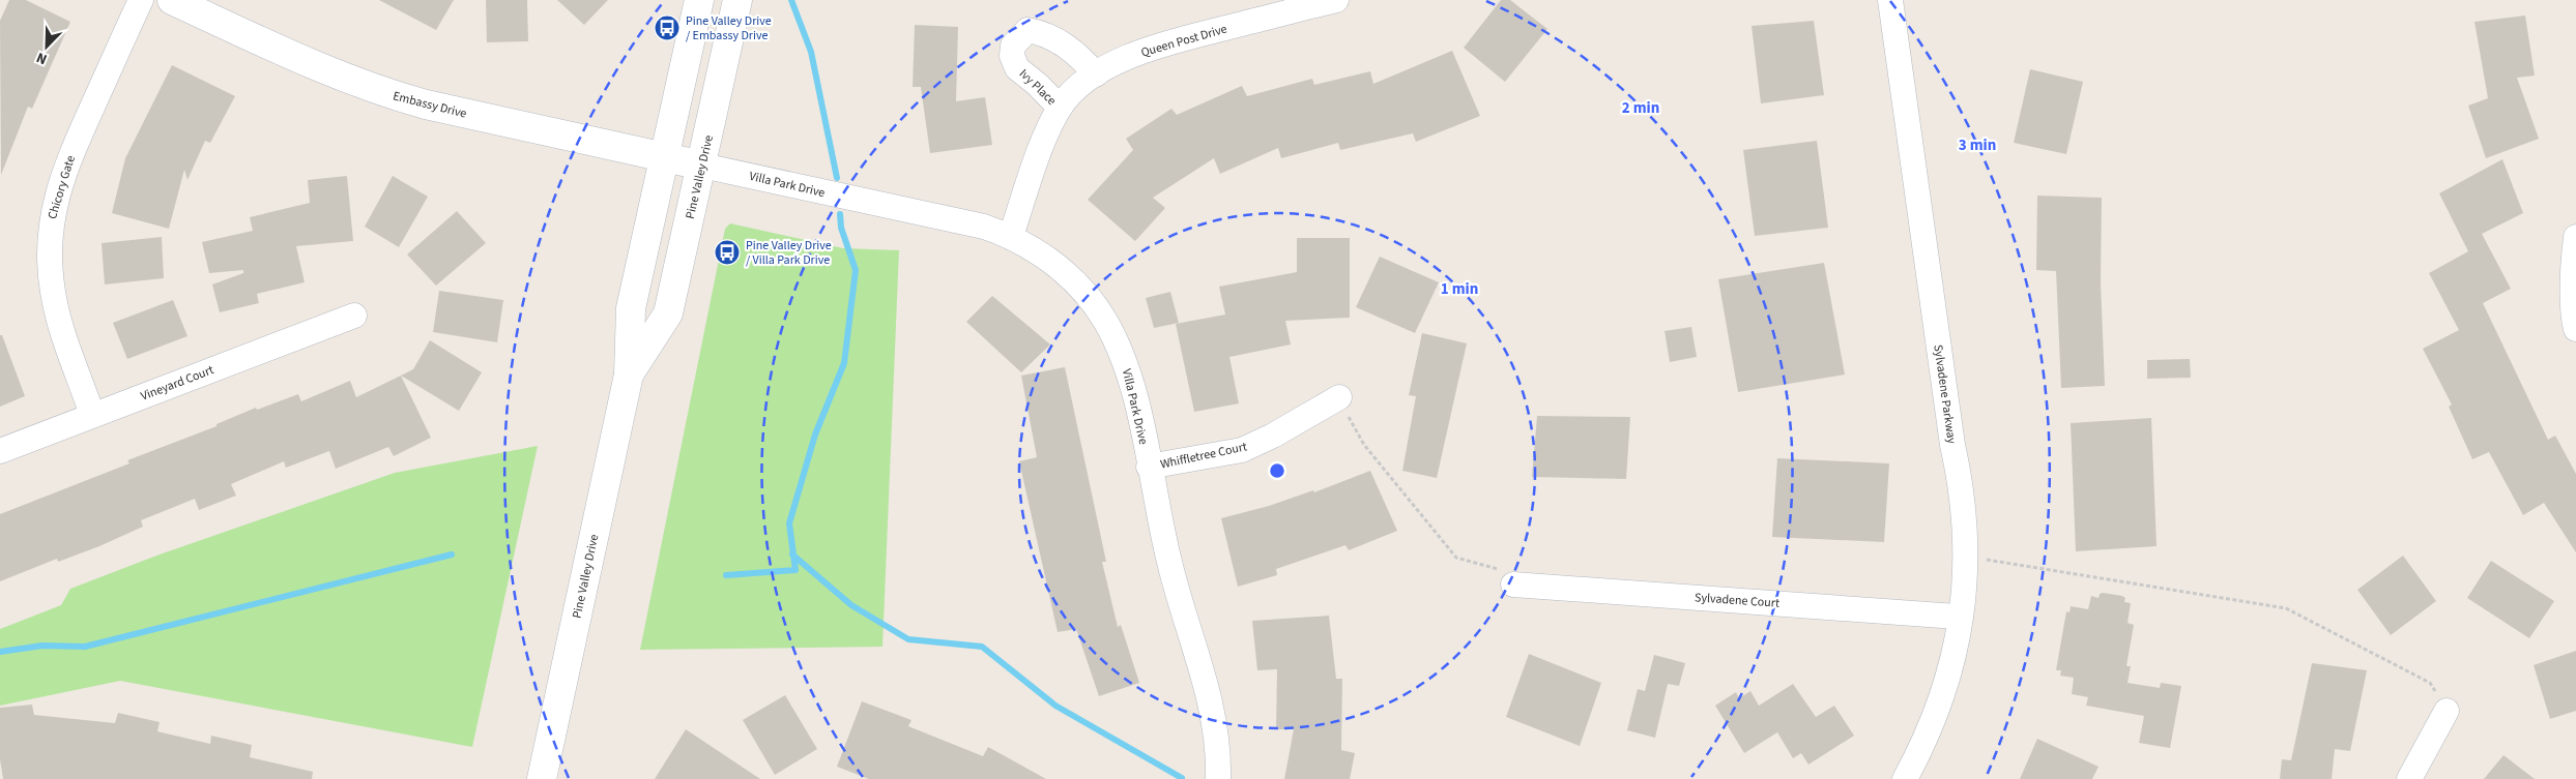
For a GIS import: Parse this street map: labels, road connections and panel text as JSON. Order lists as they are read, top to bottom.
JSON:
{
  "streets": {
    "main road": ["Embassy Drive", "Pine Valley Drive"],
    "street": [
      "Queen Post Drive",
      "Ivy Place",
      "Villa Park Drive",
      "Chicory Gate",
      "Vineyard Court",
      "Sylvadene Parkway",
      "Whiffletree Court",
      "Sylvadene Court"
    ]
  },
  "crossings": [
    ["Queen Post Drive", "Ivy Place"],
    ["Queen Post Drive", "Villa Park Drive"],
    ["Embassy Drive", "Pine Valley Drive"],
    ["Embassy Drive", "Villa Park Drive"],
    ["Pine Valley Drive", "Villa Park Drive"],
    ["Villa Park Drive", "Whiffletree Court"],
    ["Chicory Gate", "Vineyard Court"],
    ["Sylvadene Parkway", "Sylvadene Court"]
  ],
  "places": {
    "bus stop": ["Pine Valley Drive / Embassy Drive", "Pine Valley Drive / Villa Park Drive"]
  },
  "north": "bottom left",
  "rings": ["2 min", "3 min", "1 min"]
}
